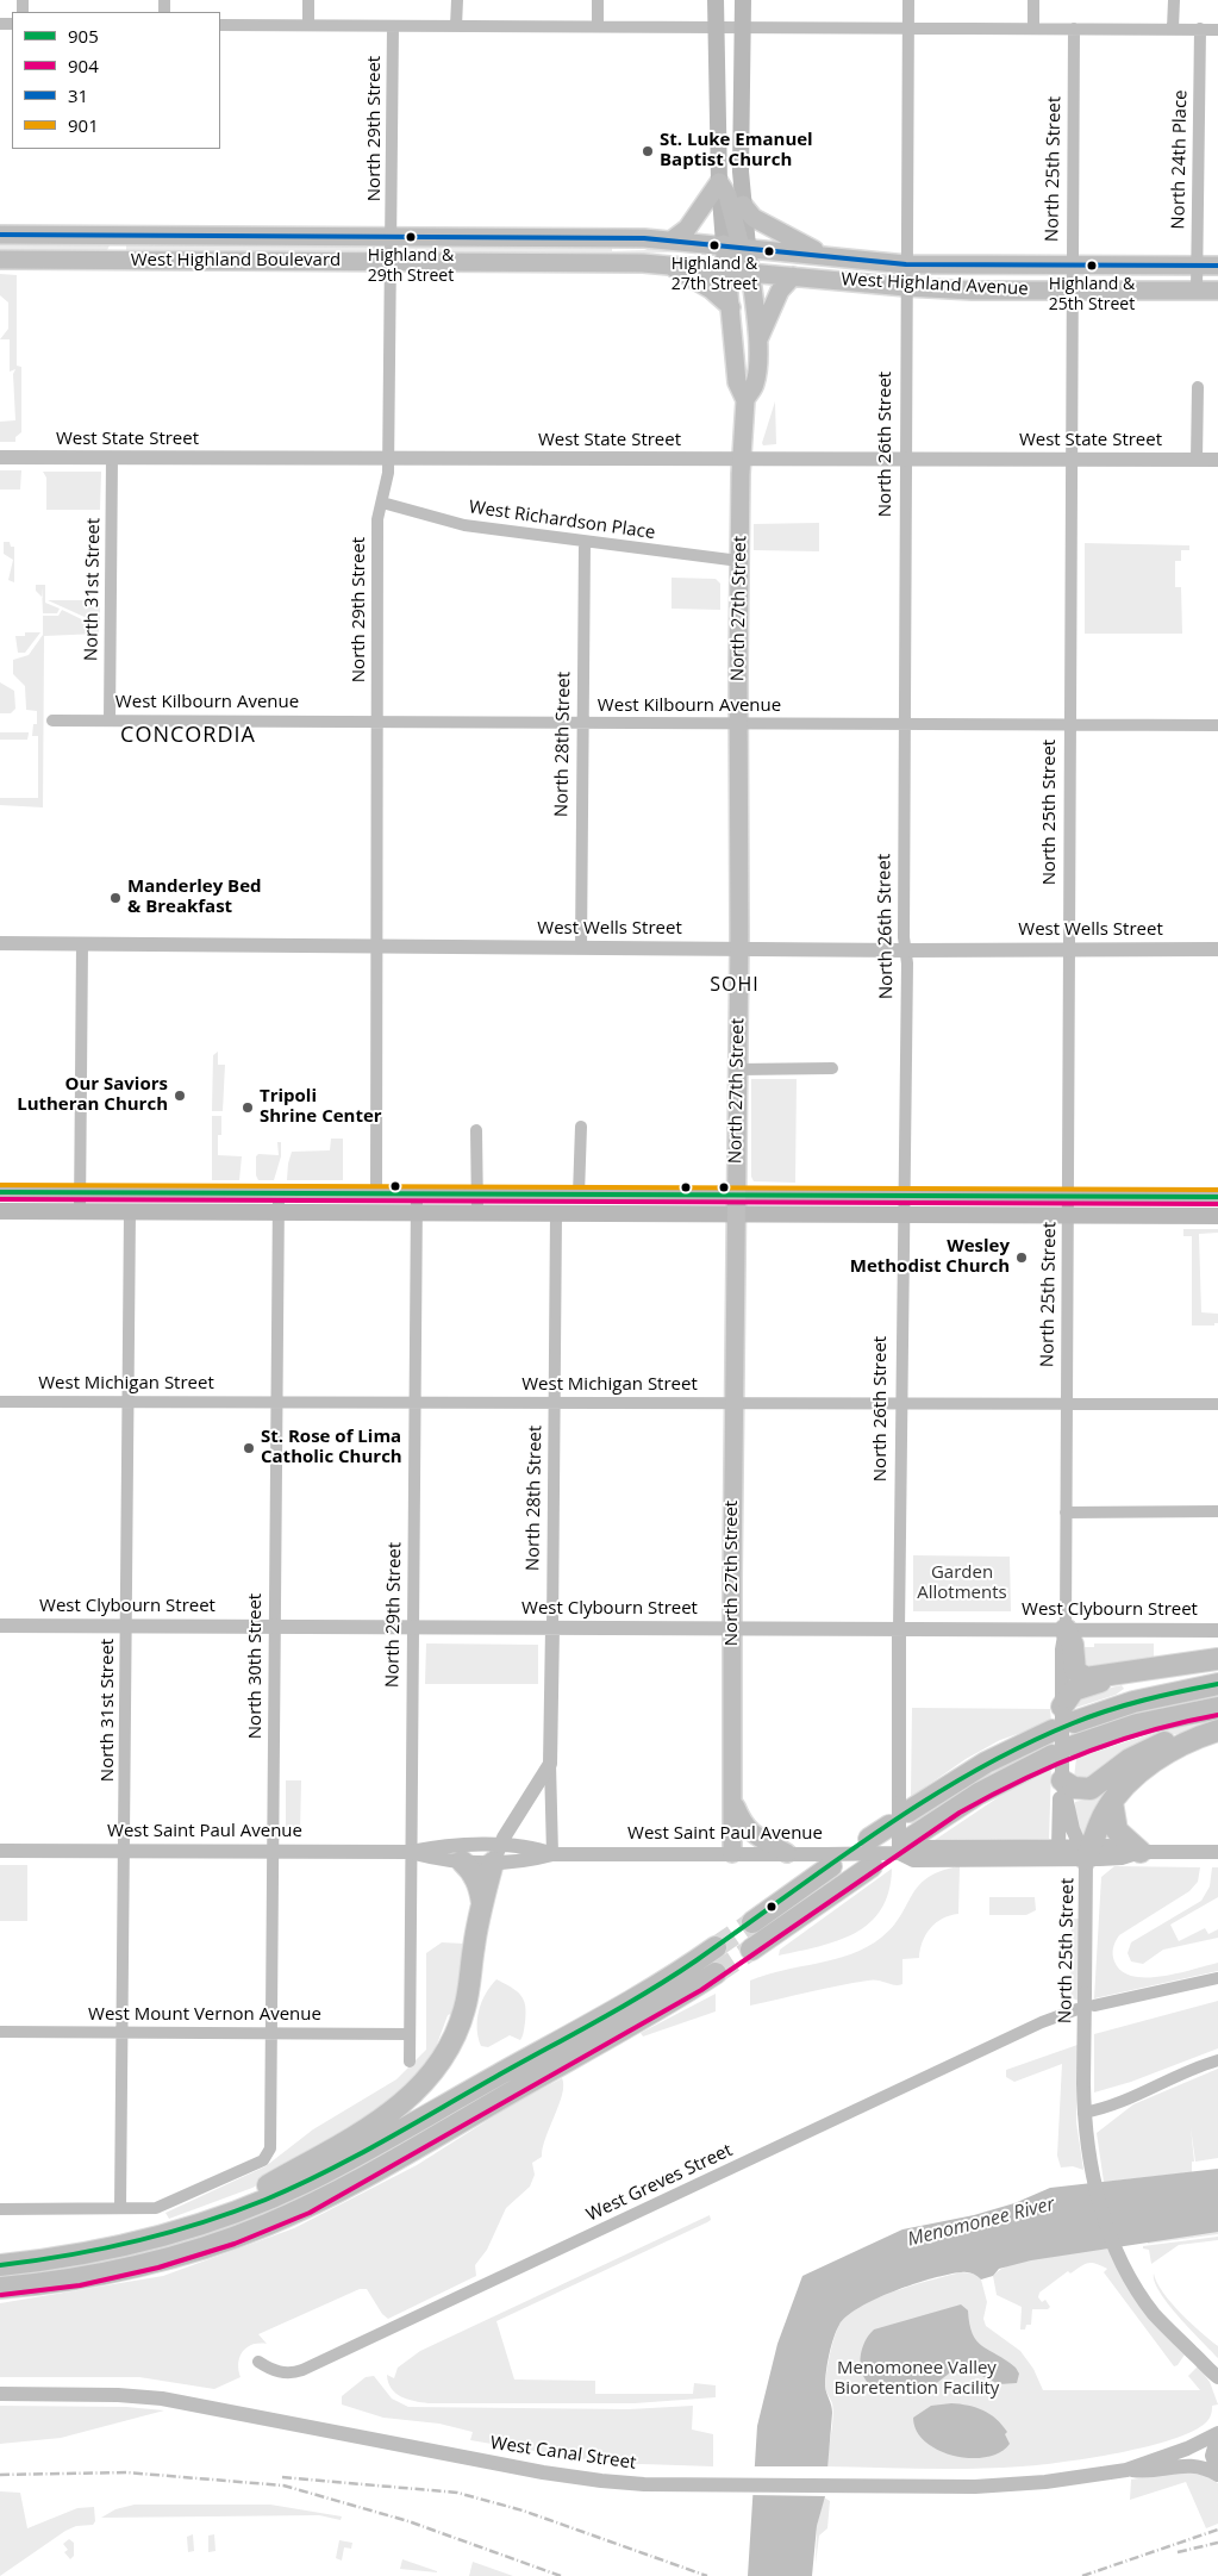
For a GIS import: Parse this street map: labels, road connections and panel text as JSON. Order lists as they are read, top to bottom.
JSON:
{
  "streets": {
    "main road": ["West Highland Boulevard", "West Highland Avenue", "North 27th Street"],
    "street": [
      "North 29th Street",
      "North 24th Place",
      "North 25th Street",
      "West State Street",
      "North 26th Street",
      "West Richardson Place",
      "North 31st Street",
      "West Kilbourn Avenue",
      "North 28th Street",
      "West Wells Street",
      "West Michigan Street",
      "West Clybourn Street",
      "North 30th Street",
      "West Saint Paul Avenue",
      "West Mount Vernon Avenue",
      "West Greves Street",
      "West Canal Street"
    ]
  },
  "crossings": [
    ["North 29th Street", "West Highland Boulevard"],
    ["North 29th Street", "West State Street"],
    ["North 29th Street", "West Richardson Place"],
    ["North 29th Street", "West Kilbourn Avenue"],
    ["North 29th Street", "West Wells Street"],
    ["North 29th Street", "West Michigan Street"],
    ["North 29th Street", "West Clybourn Street"],
    ["North 29th Street", "West Saint Paul Avenue"],
    ["North 29th Street", "West Mount Vernon Avenue"],
    ["North 24th Place", "West Highland Avenue"],
    ["North 25th Street", "West Highland Avenue"],
    ["North 25th Street", "West State Street"],
    ["North 25th Street", "West Kilbourn Avenue"],
    ["North 25th Street", "West Wells Street"],
    ["North 25th Street", "West Michigan Street"],
    ["North 25th Street", "West Clybourn Street"],
    ["North 25th Street", "West Saint Paul Avenue"],
    ["West Highland Boulevard", "West Highland Avenue"],
    ["West Highland Boulevard", "North 27th Street"],
    ["West Highland Avenue", "North 26th Street"],
    ["West Highland Avenue", "North 27th Street"],
    ["West State Street", "North 26th Street"],
    ["West State Street", "North 31st Street"],
    ["West State Street", "North 27th Street"],
    ["North 26th Street", "West Kilbourn Avenue"],
    ["North 26th Street", "West Wells Street"],
    ["North 26th Street", "West Michigan Street"],
    ["North 26th Street", "West Clybourn Street"],
    ["North 26th Street", "West Saint Paul Avenue"],
    ["West Richardson Place", "North 27th Street"],
    ["West Richardson Place", "North 28th Street"],
    ["North 31st Street", "West Kilbourn Avenue"],
    ["North 31st Street", "West Michigan Street"],
    ["North 31st Street", "West Clybourn Street"],
    ["North 31st Street", "North 30th Street"],
    ["North 31st Street", "West Saint Paul Avenue"],
    ["North 31st Street", "West Mount Vernon Avenue"],
    ["North 27th Street", "West Kilbourn Avenue"],
    ["North 27th Street", "West Wells Street"],
    ["North 27th Street", "West Michigan Street"],
    ["North 27th Street", "West Clybourn Street"],
    ["North 27th Street", "West Saint Paul Avenue"],
    ["West Kilbourn Avenue", "North 28th Street"],
    ["North 28th Street", "West Wells Street"],
    ["North 28th Street", "West Michigan Street"],
    ["North 28th Street", "West Clybourn Street"],
    ["North 28th Street", "West Saint Paul Avenue"],
    ["West Michigan Street", "North 30th Street"],
    ["West Clybourn Street", "North 30th Street"],
    ["North 30th Street", "West Saint Paul Avenue"],
    ["North 30th Street", "West Mount Vernon Avenue"]
  ],
  "districts": ["CONCORDIA", "SOHI"],
  "water": ["Menomonee River"],
  "parks": ["Garden Allotments", "Menomonee Valley Bioretention Facility"],
  "places": [
    "St. Luke Emanuel Baptist Church",
    "Highland & 29th Street",
    "Highland & 27th Street",
    "Highland & 25th Street",
    "Manderley Bed & Breakfast",
    "Our Saviors Lutheran Church",
    "Tripoli Shrine Center",
    "Wesley Methodist Church",
    "St. Rose of Lima Catholic Church"
  ],
  "lines": [
    "transit line 31",
    "transit line 901",
    "transit line 905",
    "transit line 904"
  ],
  "legend": [
    "905",
    "904",
    "31",
    "901"
  ]
}
